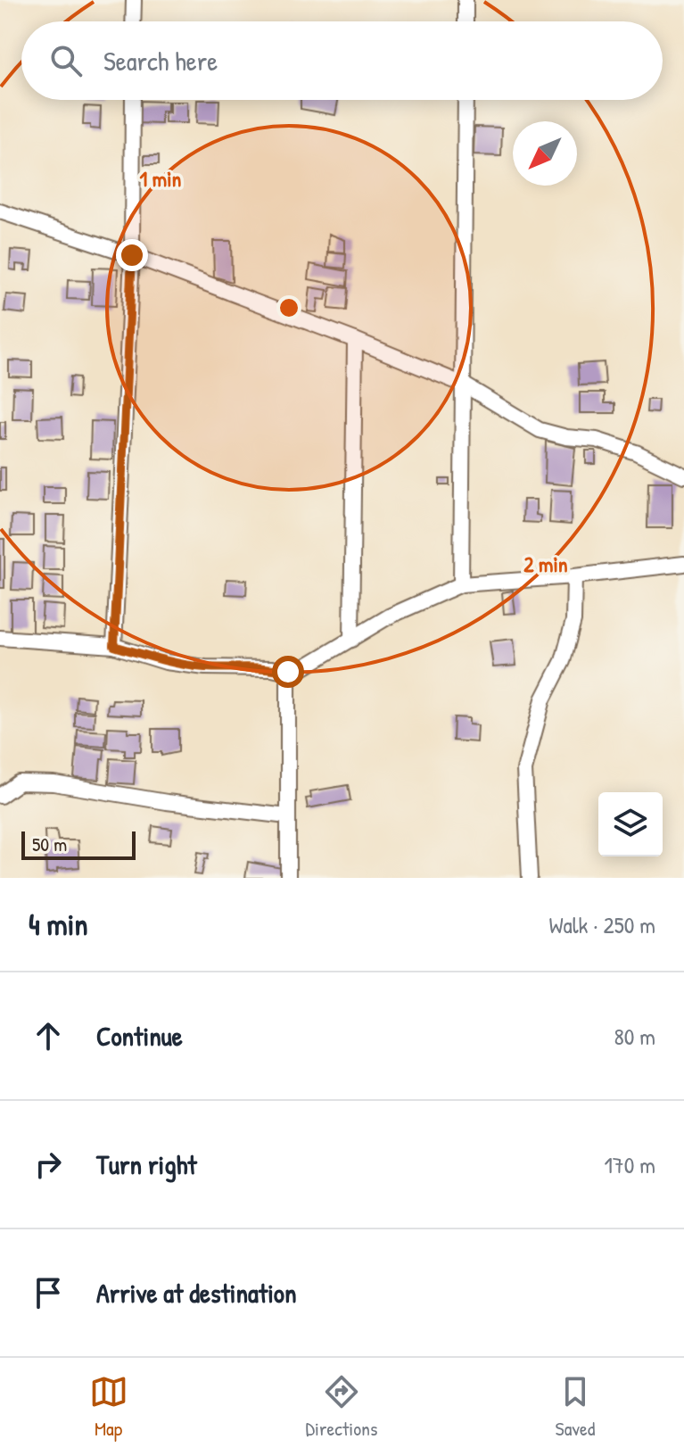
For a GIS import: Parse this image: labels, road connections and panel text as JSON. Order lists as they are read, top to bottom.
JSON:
{
  "scale_bar": "50 m",
  "north": "bottom left",
  "page": {
    "search": "Search here",
    "scale": "50 m",
    "heading": ["4 min", "Walk · 250 m"],
    "list": [
      ["Continue", "80 m"],
      ["Turn right", "170 m"],
      "Arrive at destination"
    ],
    "nav": ["Map", "Directions", "Saved"]
  },
  "rings": ["1 min", "2 min"]
}
